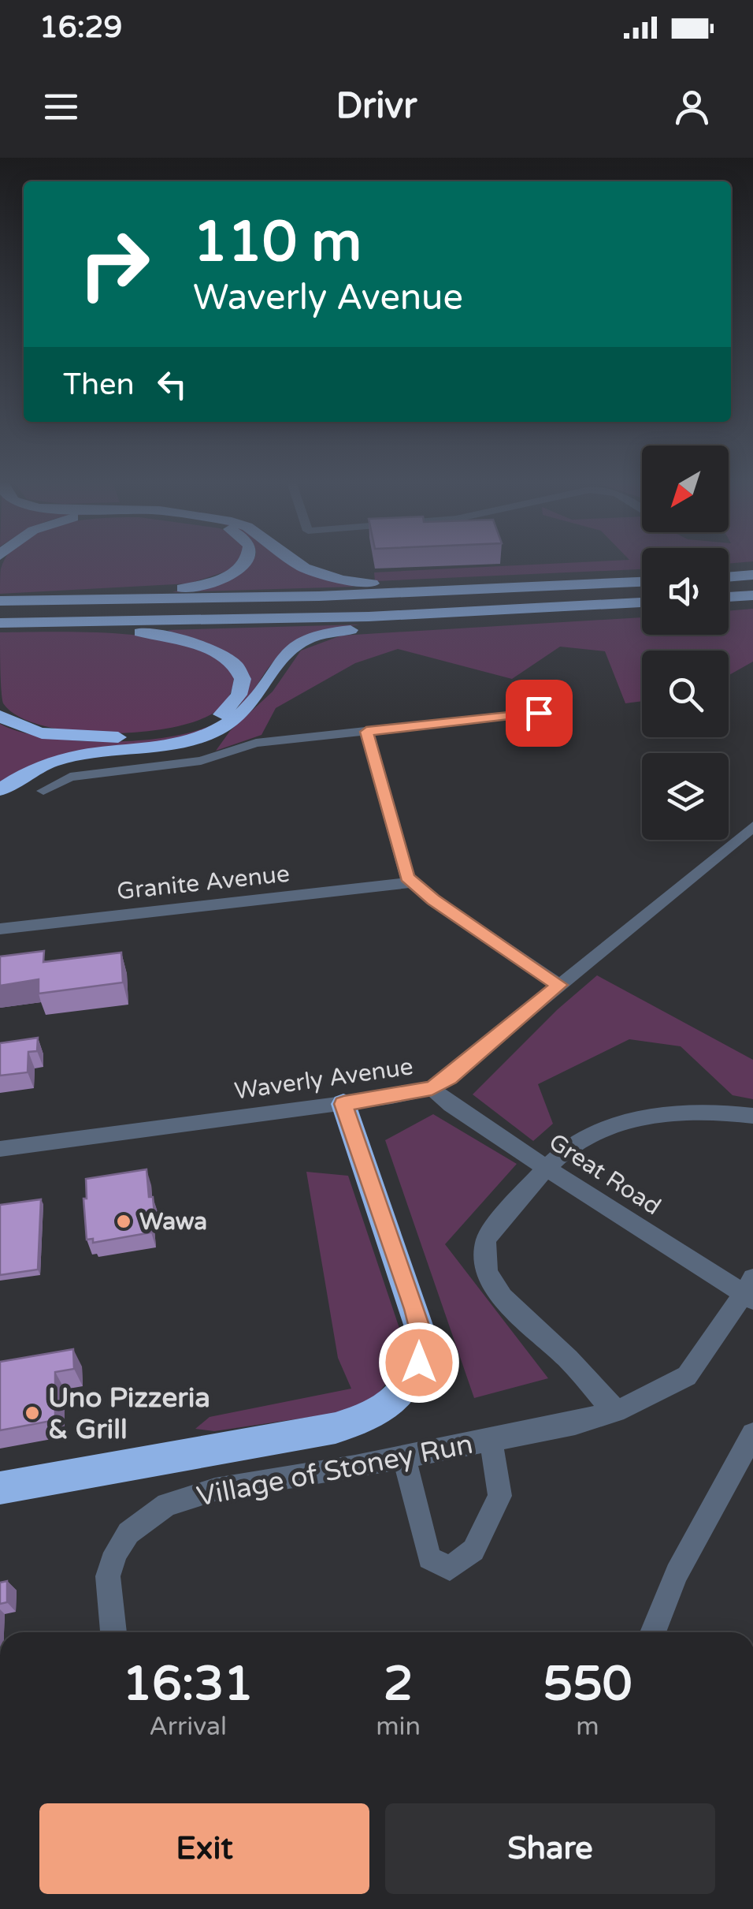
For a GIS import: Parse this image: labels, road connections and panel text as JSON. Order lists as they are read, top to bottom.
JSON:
{
  "streets": {
    "street": [
      "Granite Avenue",
      "Waverly Avenue",
      "Great Road",
      "Village of Stoney Run"
    ]
  },
  "crossings": [
    ["Waverly Avenue", "Great Road"],
    ["Great Road", "Village of Stoney Run"]
  ],
  "places": ["Wawa", "Uno Pizzeria & Grill"],
  "north": "bottom left",
  "page": {
    "status": "16:29",
    "header": "Drivr",
    "turn": ["110 m", "Waverly Avenue"],
    "then": "Then",
    "eta": [
      "16:31",
      "Arrival",
      "2",
      "min",
      "550",
      "m"
    ],
    "buttons": ["Exit", "Share"]
  }
}
